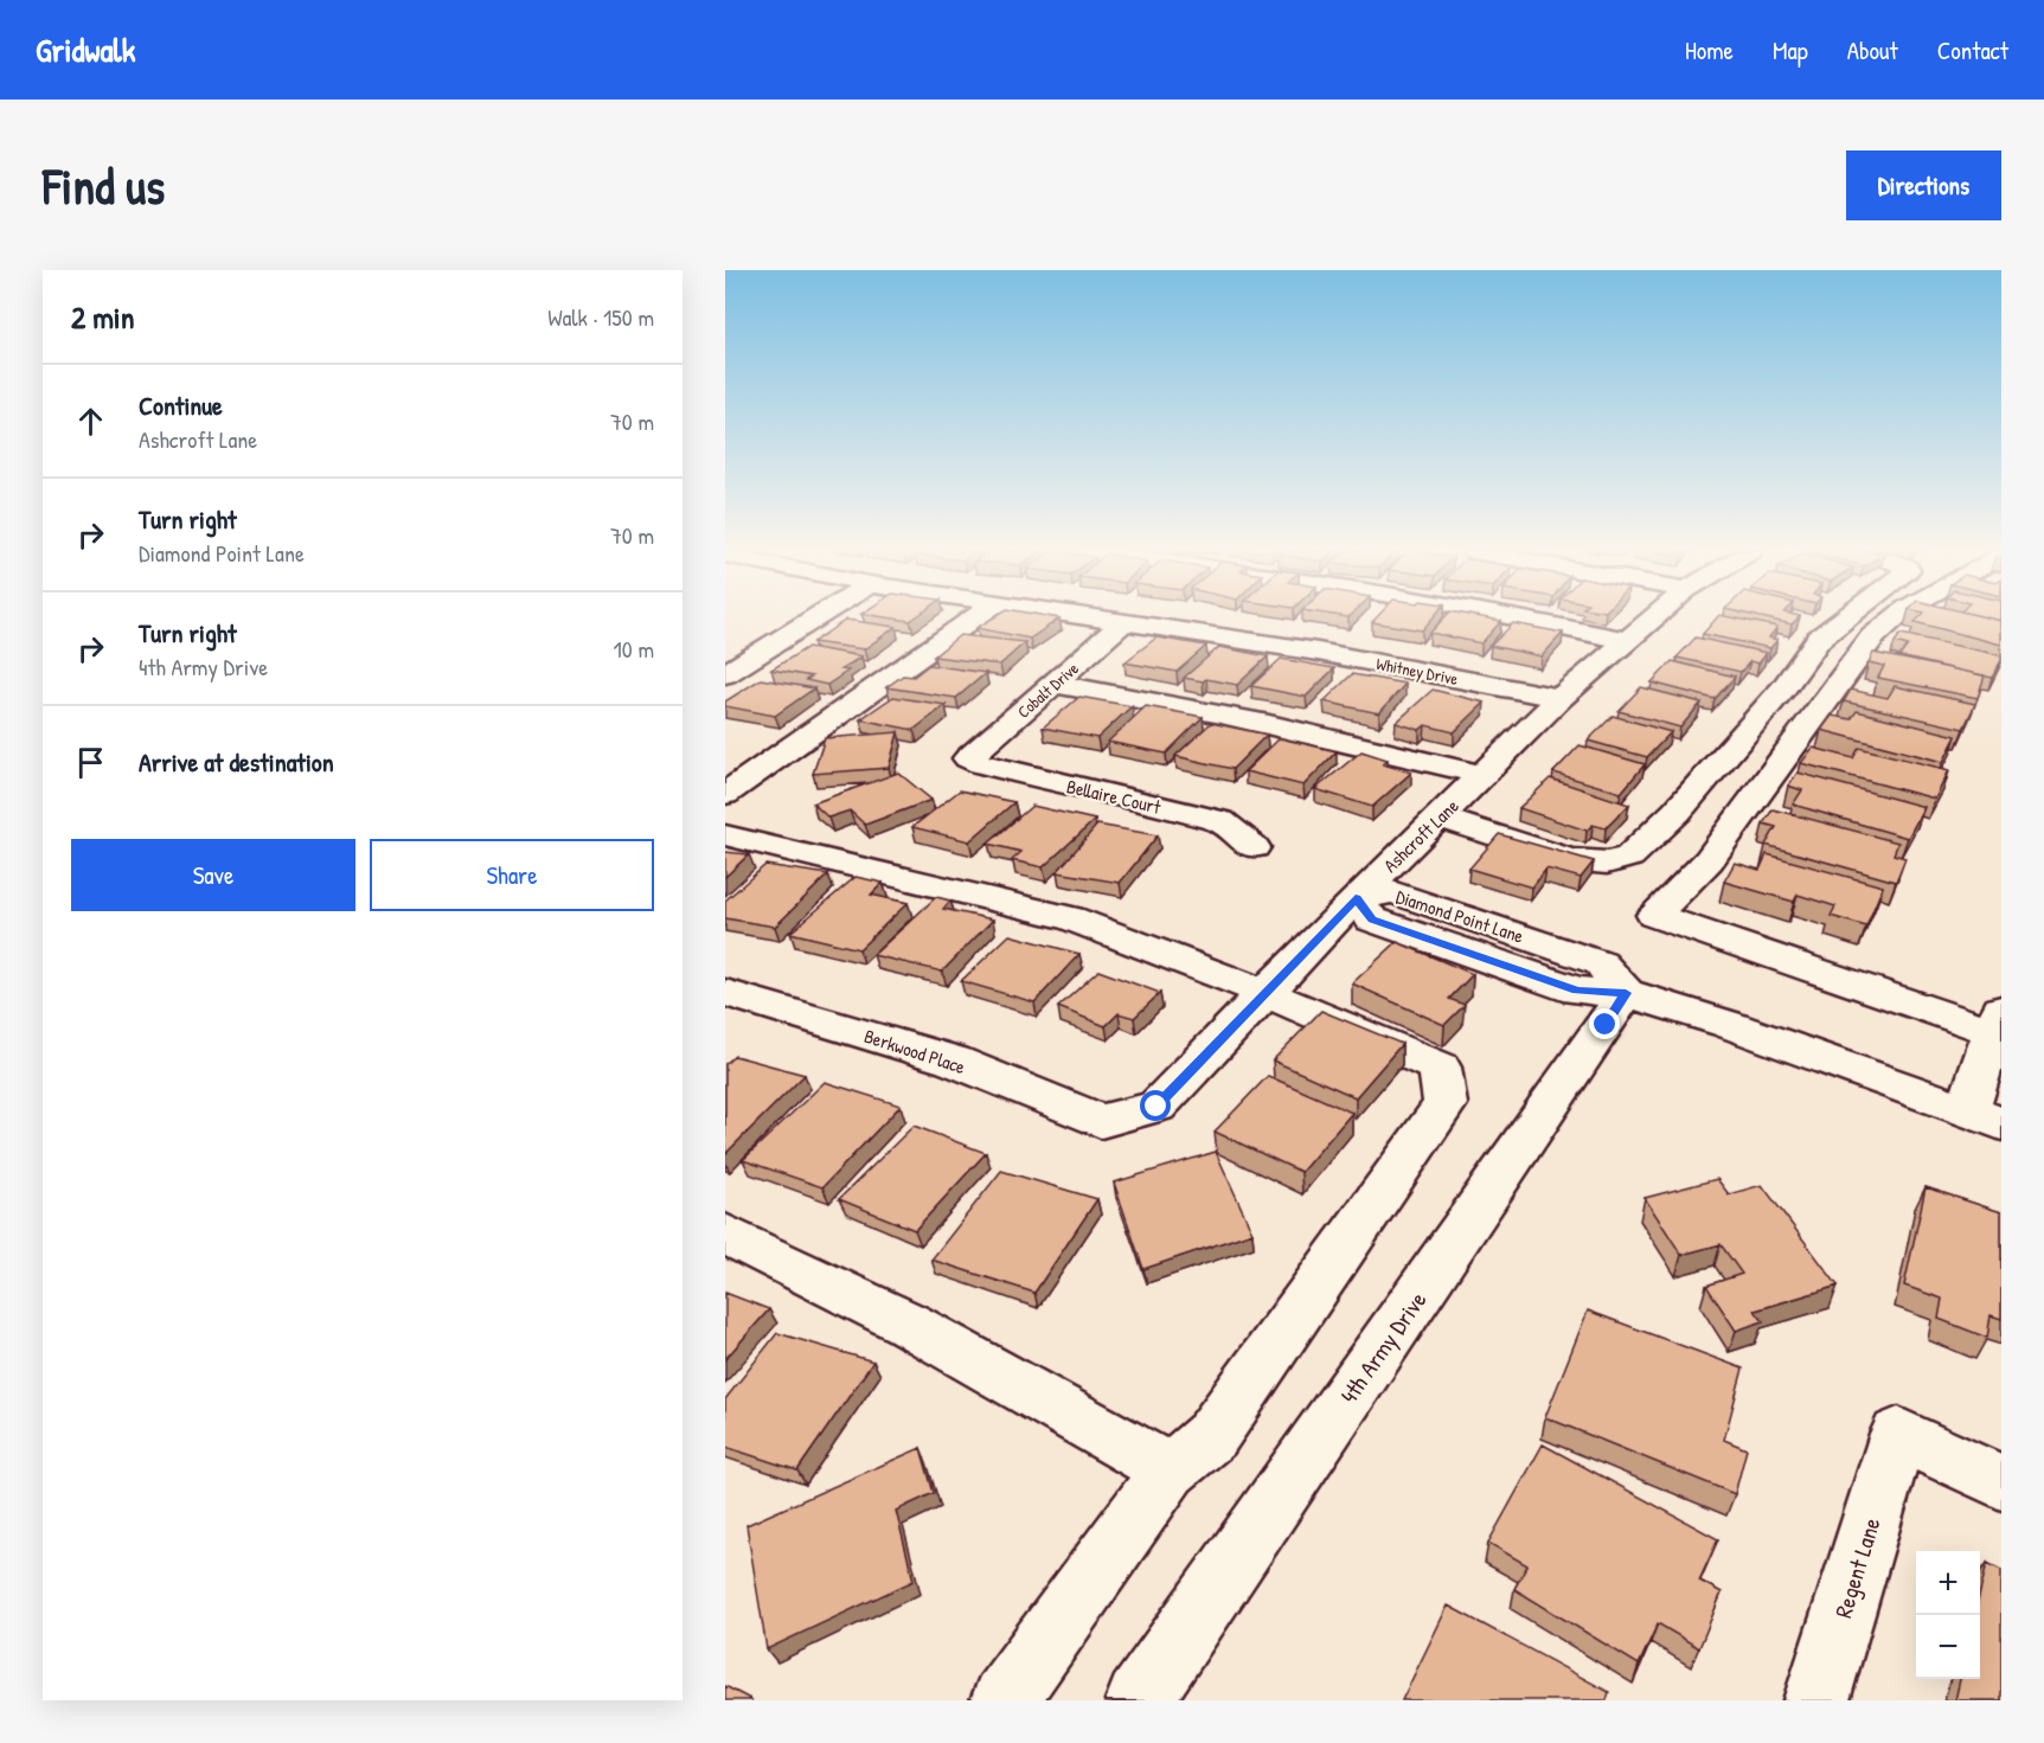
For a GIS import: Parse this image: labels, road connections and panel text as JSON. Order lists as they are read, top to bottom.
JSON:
{
  "streets": {
    "street": [
      "Whitney Drive",
      "Cobalt Drive",
      "Bellaire Court",
      "Ashcroft Lane",
      "Diamond Point Lane",
      "Berkwood Place",
      "4th Army Drive",
      "Regent Lane"
    ]
  },
  "crossings": [
    ["Whitney Drive", "Cobalt Drive"],
    ["Whitney Drive", "Ashcroft Lane"],
    ["Cobalt Drive", "Bellaire Court"],
    ["Ashcroft Lane", "Diamond Point Lane"],
    ["Ashcroft Lane", "Berkwood Place"],
    ["Diamond Point Lane", "4th Army Drive"]
  ],
  "page": {
    "header": "Gridwalk",
    "nav": [
      "Home",
      "Map",
      "About",
      "Contact"
    ],
    "buttons": [
      "Directions",
      ["Save", "Share"]
    ],
    "title": "Find us",
    "heading": ["2 min", "Walk · 150 m"],
    "list": [
      ["Continue", "Ashcroft Lane", "70 m"],
      ["Turn right", "Diamond Point Lane", "70 m"],
      ["Turn right", "4th Army Drive", "10 m"],
      "Arrive at destination"
    ],
    "map_buttons": ["+", "−"]
  }
}
